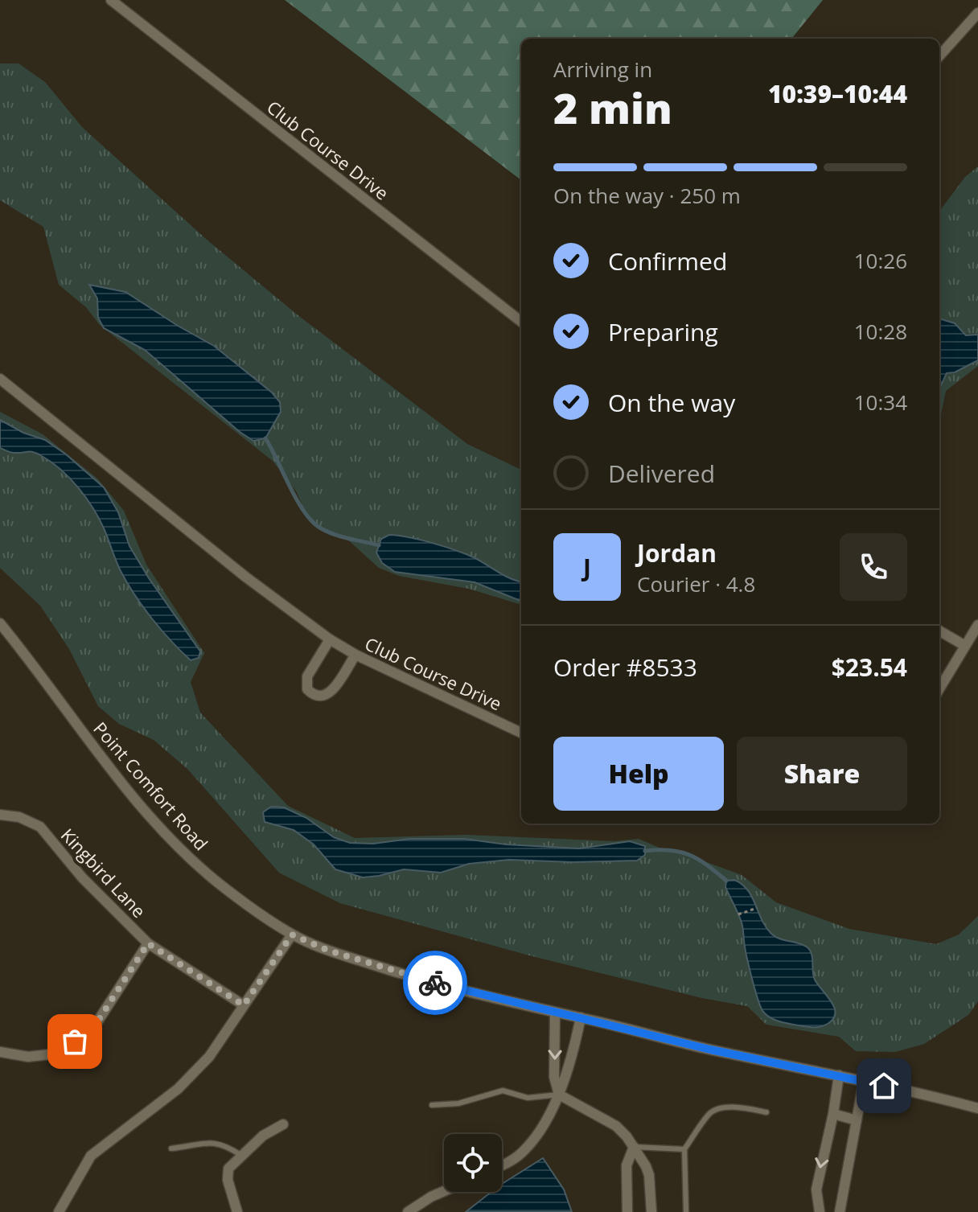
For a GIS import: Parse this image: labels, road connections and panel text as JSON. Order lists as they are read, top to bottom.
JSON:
{
  "streets": {
    "street": ["Club Course Drive", "Point Comfort Road", "Kingbird Lane"]
  },
  "page": {
    "heading": ["2 min", "Arriving in", "10:39–10:44"],
    "panel": [
      "Jordan",
      "Courier · 4.8",
      "Order #8533",
      "$23.54"
    ],
    "bar": "On the way · 250 m",
    "list": [
      ["Confirmed", "10:26"],
      ["Preparing", "10:28"],
      ["On the way", "10:34"],
      "Delivered"
    ],
    "round": "J",
    "buttons": ["Help", "Share"]
  }
}
